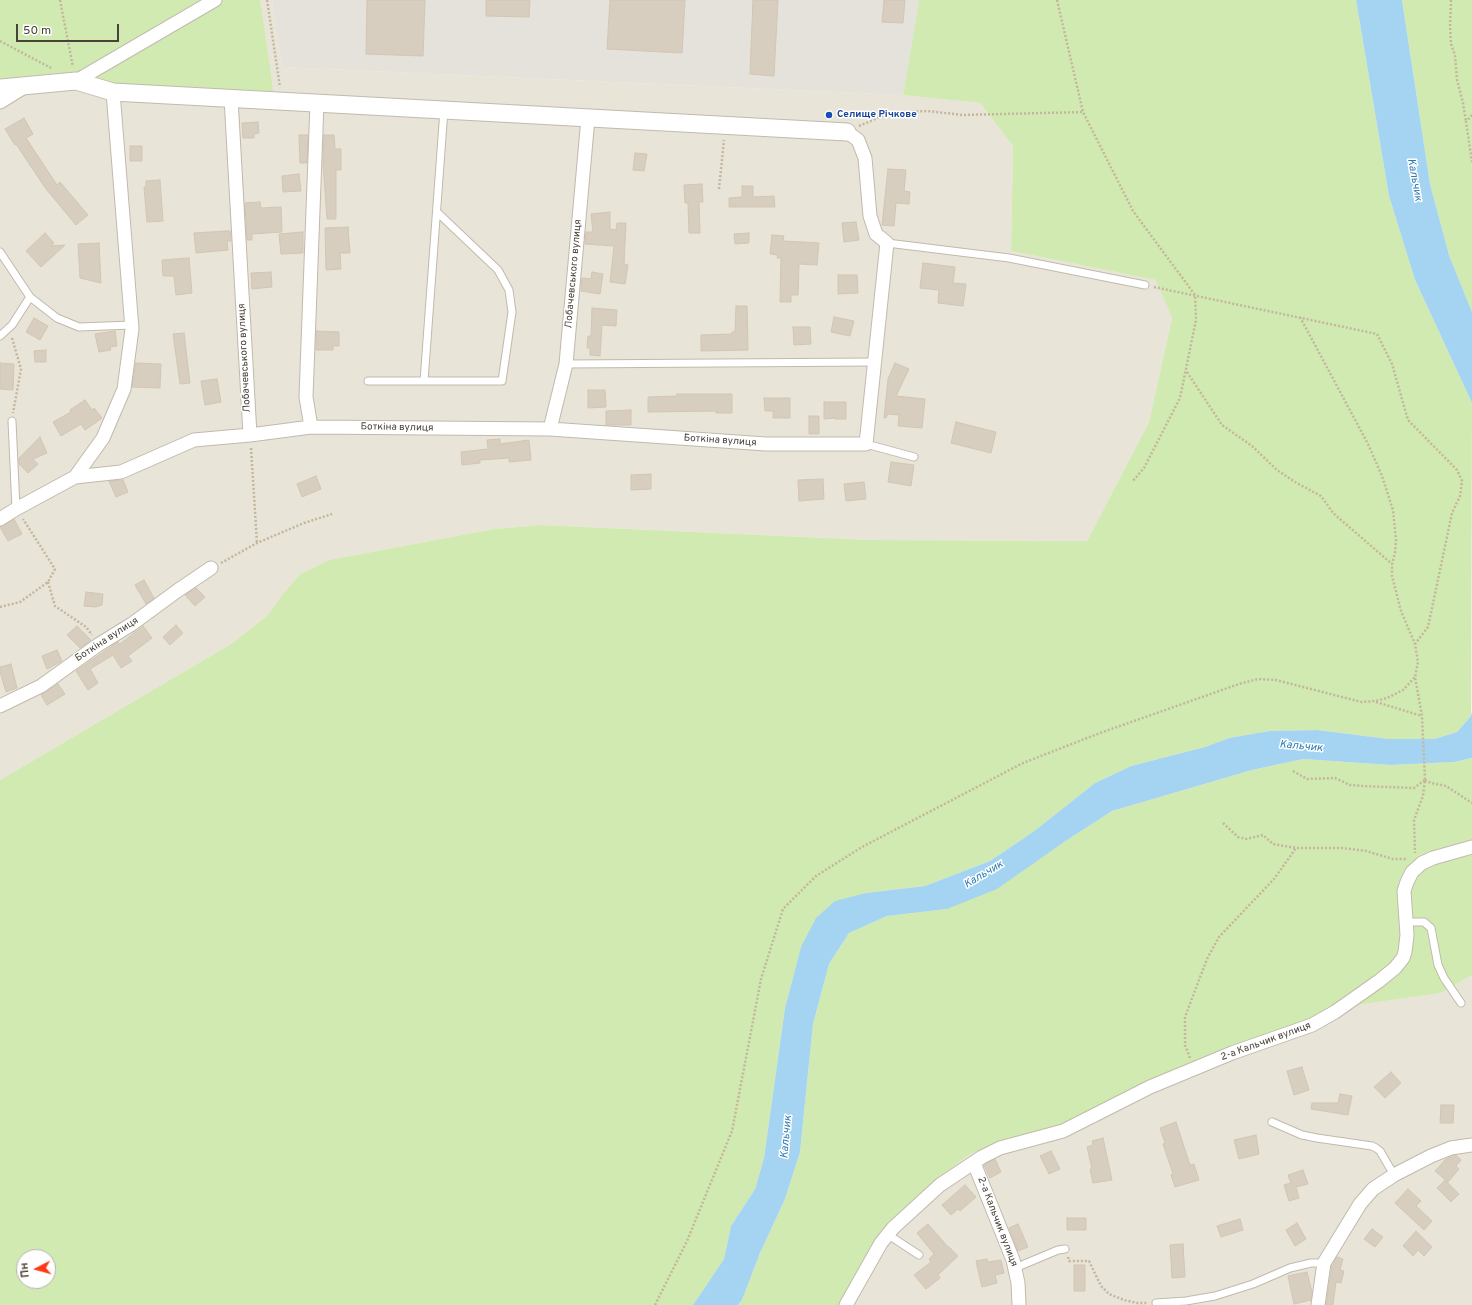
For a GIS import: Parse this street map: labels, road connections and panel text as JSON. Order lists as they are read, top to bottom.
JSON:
{
  "streets": {
    "street": ["Лобачевського вулиця", "Боткіна вулиця", "2-а Кальчик вулиця"]
  },
  "crossings": [
    ["Лобачевського вулиця", "Боткіна вулиця"]
  ],
  "water": ["Кальчик"],
  "places": ["Селище Річкове"],
  "scale_bar": "50 m",
  "north": "left"
}
